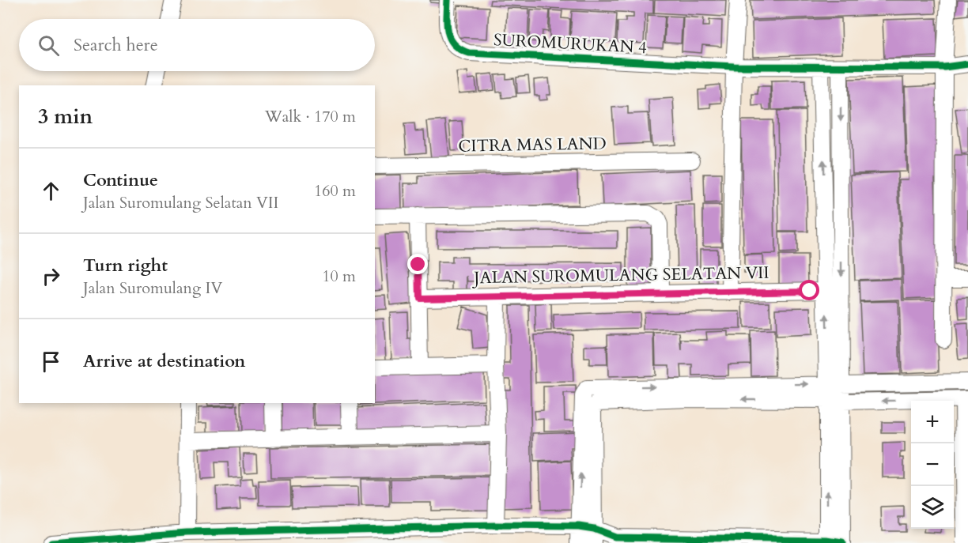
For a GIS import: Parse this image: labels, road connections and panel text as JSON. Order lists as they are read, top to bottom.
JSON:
{
  "streets": {
    "street": ["SUROMURUKAN 4", "CITRA MAS LAND", "JALAN SUROMULANG SELATAN VII"]
  },
  "page": {
    "search": "Search here",
    "heading": ["3 min", "Walk · 170 m"],
    "list": [
      ["Continue", "Jalan Suromulang Selatan VII", "160 m"],
      ["Turn right", "Jalan Suromulang IV", "10 m"],
      "Arrive at destination"
    ],
    "map_buttons": ["+", "−"]
  }
}
